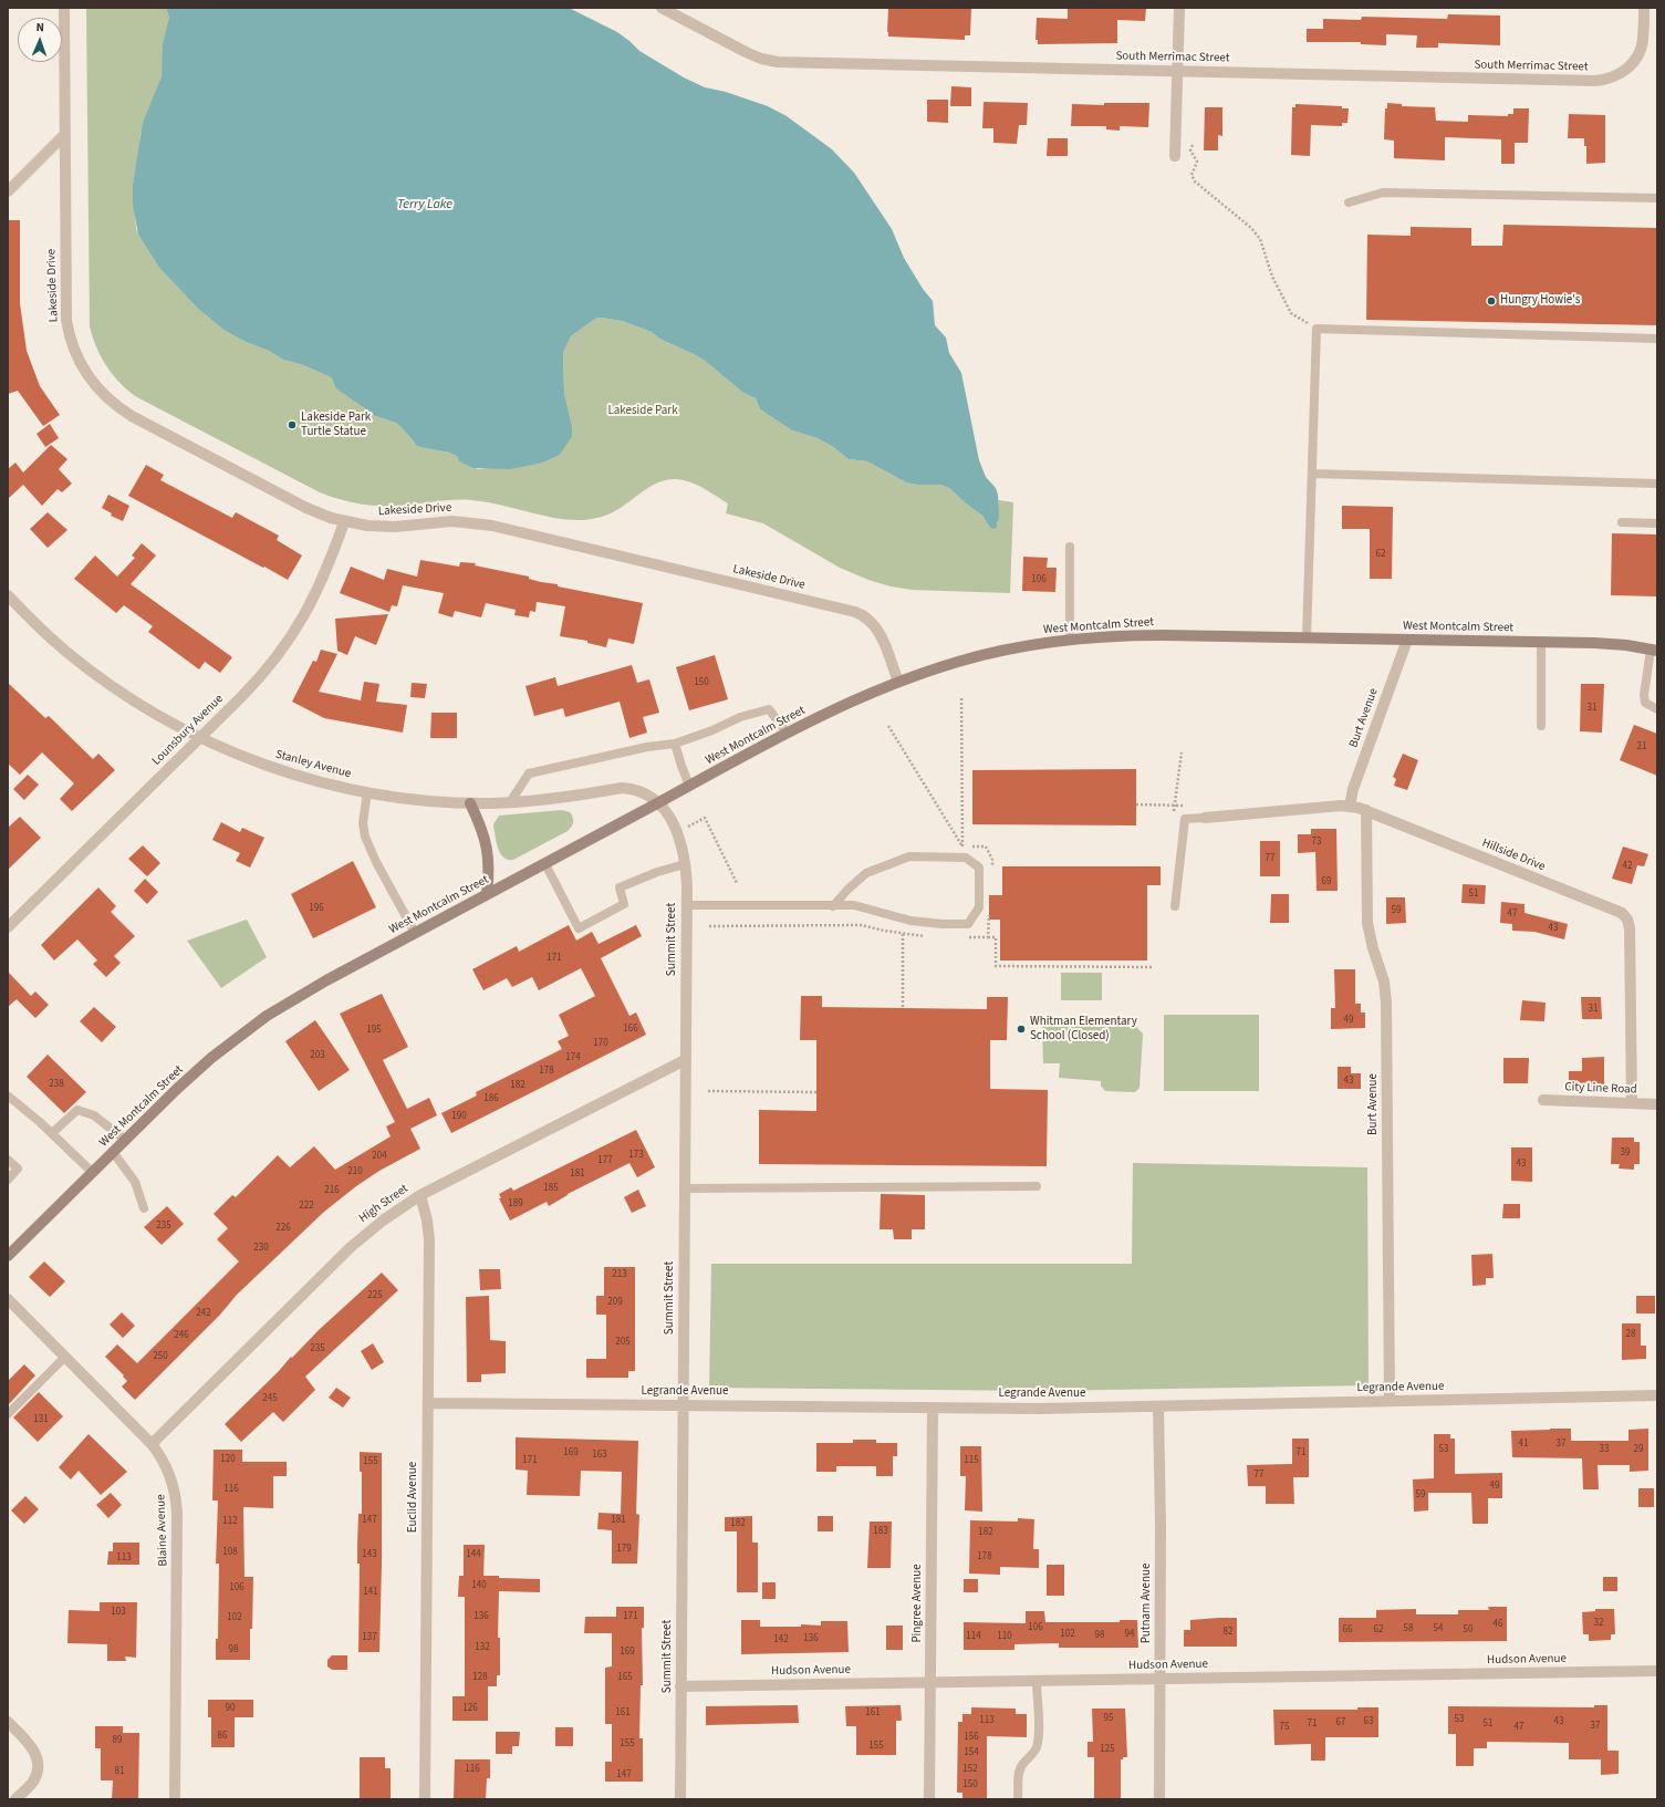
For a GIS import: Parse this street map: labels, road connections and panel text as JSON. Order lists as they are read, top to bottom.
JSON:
{
  "streets": {
    "main road": ["West Montcalm Street"],
    "street": [
      "South Merrimac Street",
      "Lakeside Drive",
      "Burt Avenue",
      "Lounsbury Avenue",
      "Stanley Avenue",
      "Hillside Drive",
      "Summit Street",
      "City Line Road",
      "High Street",
      "Legrande Avenue",
      "Euclid Avenue",
      "Blaine Avenue",
      "Pingree Avenue",
      "Putnam Avenue",
      "Hudson Avenue"
    ]
  },
  "crossings": [
    ["Lakeside Drive", "West Montcalm Street"],
    ["Lakeside Drive", "Lounsbury Avenue"],
    ["West Montcalm Street", "Burt Avenue"],
    ["West Montcalm Street", "Stanley Avenue"],
    ["West Montcalm Street", "Summit Street"],
    ["Burt Avenue", "Hillside Drive"],
    ["Burt Avenue", "Legrande Avenue"],
    ["Lounsbury Avenue", "Stanley Avenue"],
    ["Stanley Avenue", "Summit Street"],
    ["Hillside Drive", "City Line Road"],
    ["Summit Street", "High Street"],
    ["Summit Street", "Legrande Avenue"],
    ["Summit Street", "Hudson Avenue"],
    ["High Street", "Euclid Avenue"],
    ["High Street", "Blaine Avenue"],
    ["Legrande Avenue", "Euclid Avenue"],
    ["Legrande Avenue", "Pingree Avenue"],
    ["Legrande Avenue", "Putnam Avenue"],
    ["Pingree Avenue", "Hudson Avenue"],
    ["Putnam Avenue", "Hudson Avenue"]
  ],
  "water": ["Terry Lake"],
  "parks": ["Lakeside Park"],
  "places": ["Hungry Howie's", "Lakeside Park Turtle Statue", "Whitman Elementary School (Closed)"],
  "house_numbers": [
    "62",
    "106",
    "150",
    "31",
    "21",
    "73",
    "77",
    "42",
    "69",
    "51",
    "196",
    "59",
    "47",
    "43",
    "171",
    "31",
    "49",
    "166",
    "195",
    "170",
    "203",
    "174",
    "178",
    "43",
    "238",
    "182",
    "186",
    "190",
    "39",
    "173",
    "204",
    "177",
    "43",
    "210",
    "181",
    "185",
    "216",
    "189",
    "222",
    "235",
    "226",
    "230",
    "213",
    "225",
    "209",
    "242",
    "28",
    "246",
    "205",
    "235",
    "250",
    "245",
    "131",
    "41",
    "37",
    "53",
    "33",
    "29",
    "169",
    "71",
    "163",
    "120",
    "171",
    "115",
    "155",
    "77",
    "49",
    "116",
    "59",
    "147",
    "181",
    "112",
    "182",
    "183",
    "182",
    "179",
    "108",
    "143",
    "144",
    "178",
    "113",
    "140",
    "106",
    "141",
    "103",
    "136",
    "171",
    "102",
    "32",
    "46",
    "106",
    "58",
    "54",
    "66",
    "62",
    "50",
    "82",
    "102",
    "94",
    "98",
    "114",
    "110",
    "137",
    "136",
    "142",
    "132",
    "98",
    "169",
    "128",
    "165",
    "90",
    "126",
    "161",
    "161",
    "95",
    "53",
    "113",
    "63",
    "43",
    "67",
    "71",
    "51",
    "37",
    "75",
    "47",
    "86",
    "156",
    "89",
    "155",
    "155",
    "125",
    "154",
    "116",
    "152",
    "81",
    "147",
    "150"
  ],
  "north": "top"
}
